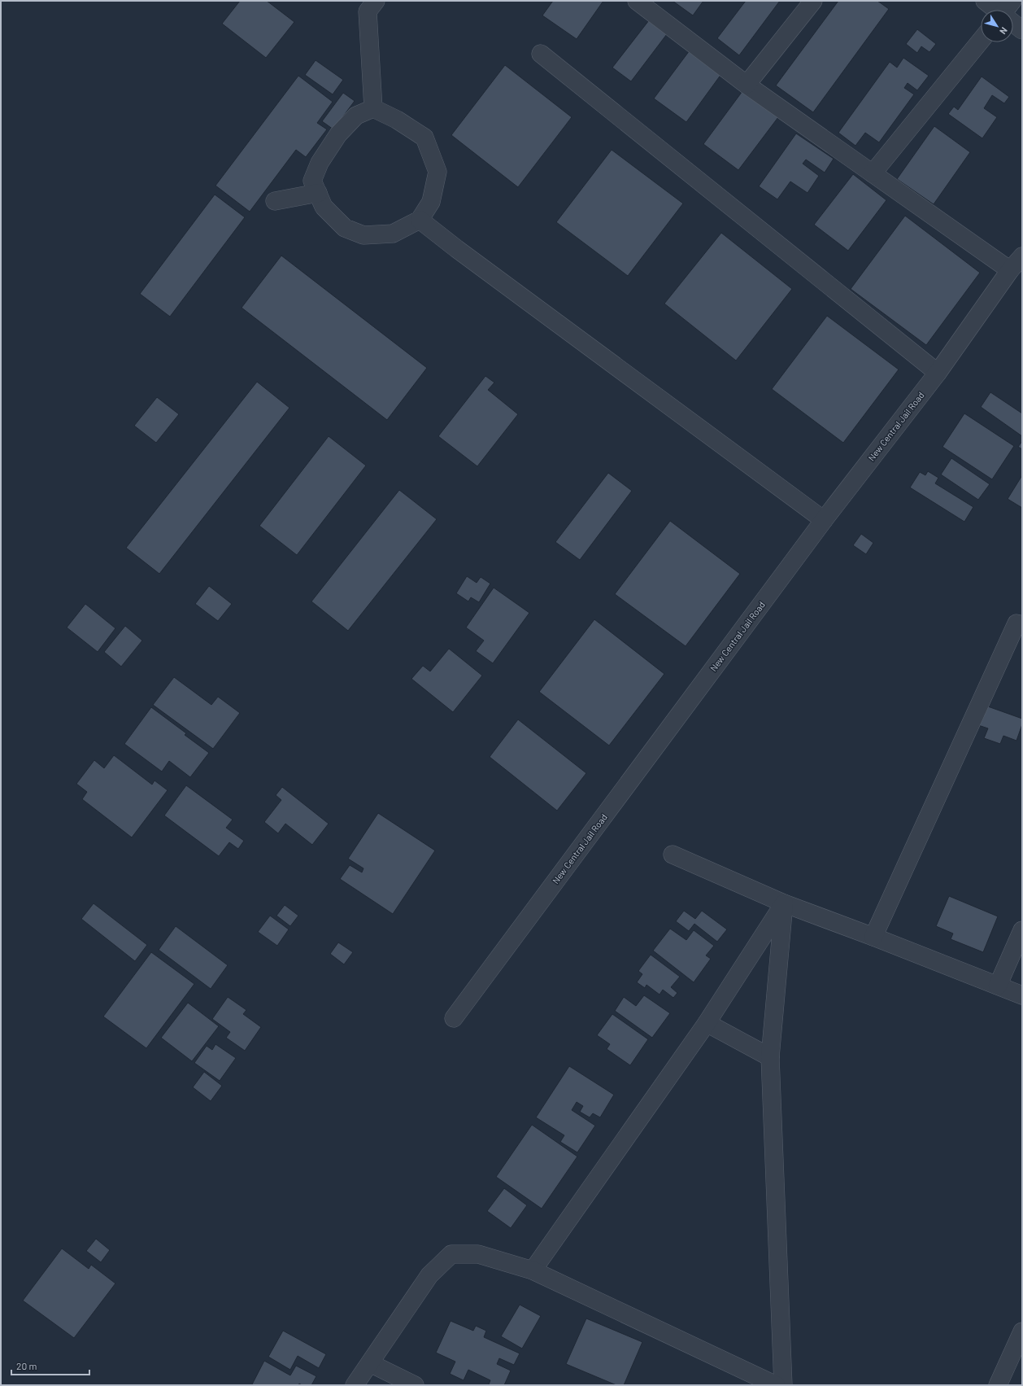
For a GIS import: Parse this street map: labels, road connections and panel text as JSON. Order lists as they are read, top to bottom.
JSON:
{
  "streets": {
    "street": ["New Central Jail Road"]
  },
  "scale_bar": "20 m",
  "north": "bottom right"
}
